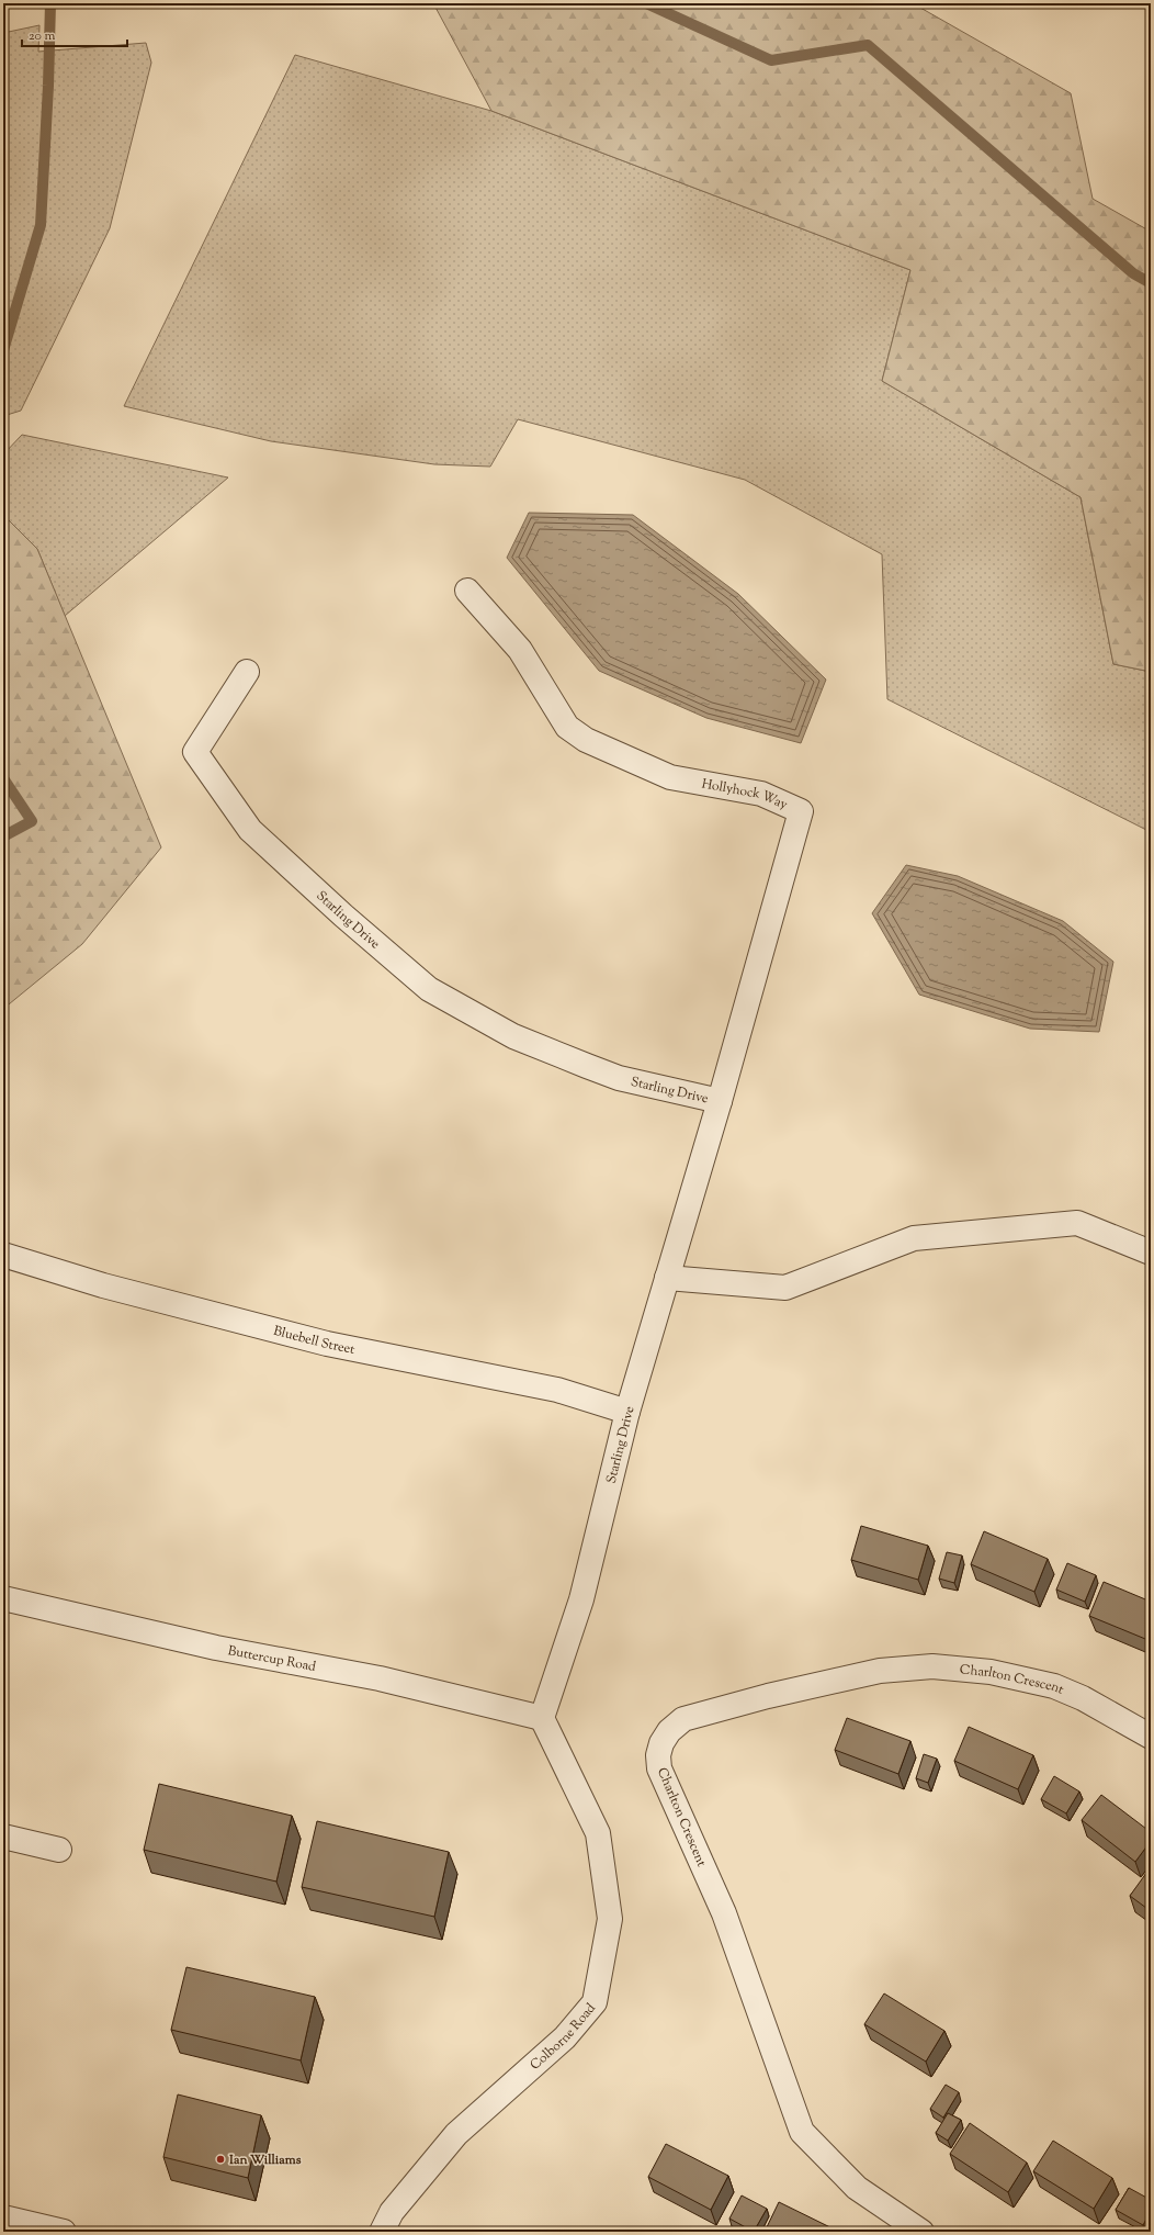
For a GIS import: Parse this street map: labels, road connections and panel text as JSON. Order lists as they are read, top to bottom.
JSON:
{
  "streets": {
    "street": [
      "Hollyhock Way",
      "Starling Drive",
      "Bluebell Street",
      "Buttercup Road",
      "Charlton Crescent",
      "Colborne Road"
    ]
  },
  "crossings": [
    ["Hollyhock Way", "Starling Drive"],
    ["Starling Drive", "Bluebell Street"],
    ["Starling Drive", "Buttercup Road"],
    ["Starling Drive", "Colborne Road"],
    ["Buttercup Road", "Colborne Road"]
  ],
  "places": ["Ian Williams"],
  "scale_bar": "20 m"
}
